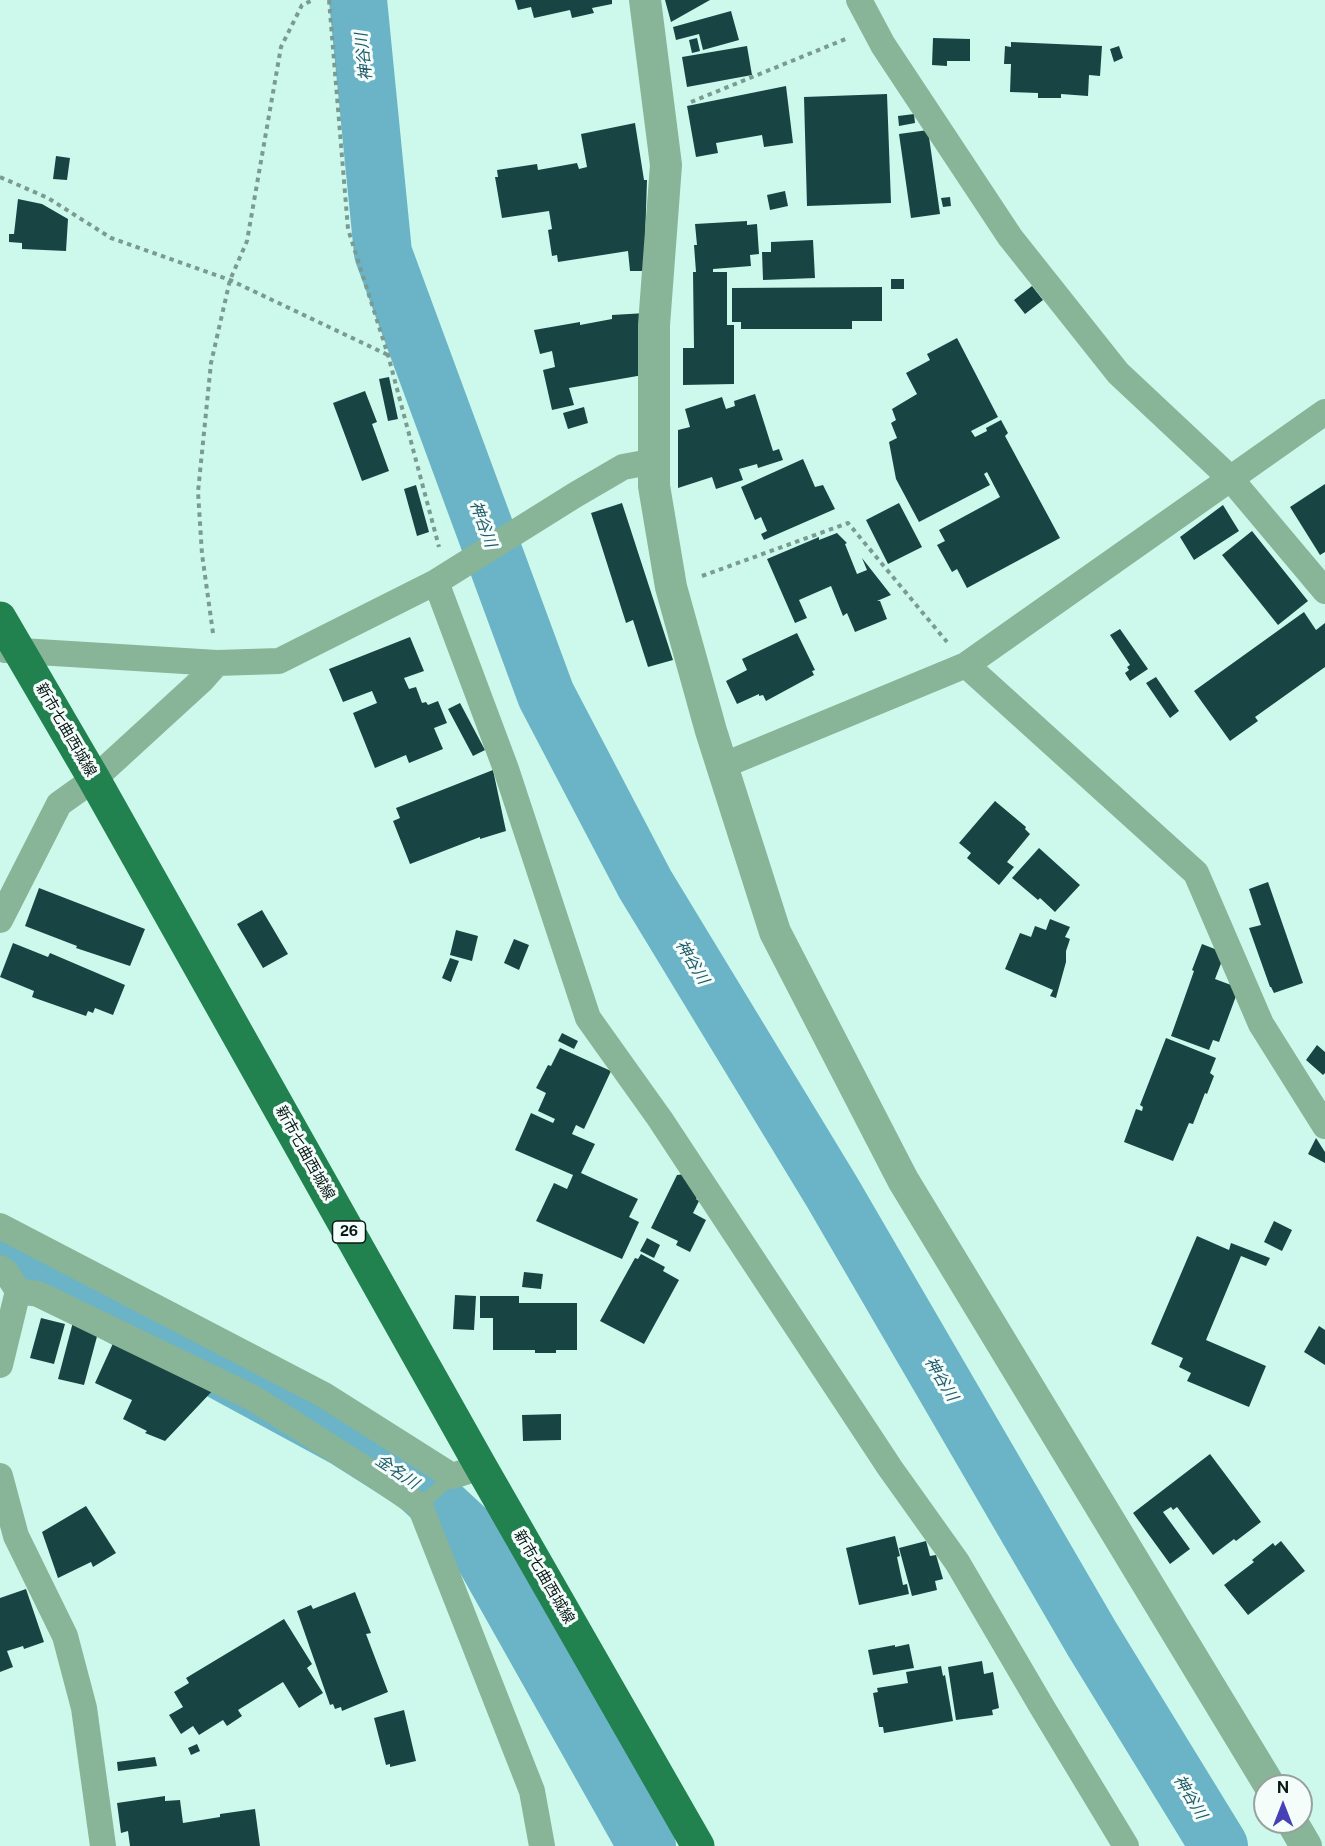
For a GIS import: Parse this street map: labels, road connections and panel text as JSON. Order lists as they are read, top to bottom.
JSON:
{
  "streets": {
    "main road": ["新市七曲西城線", "26"]
  },
  "water": ["神谷川", "金名川"],
  "north": "top"
}
